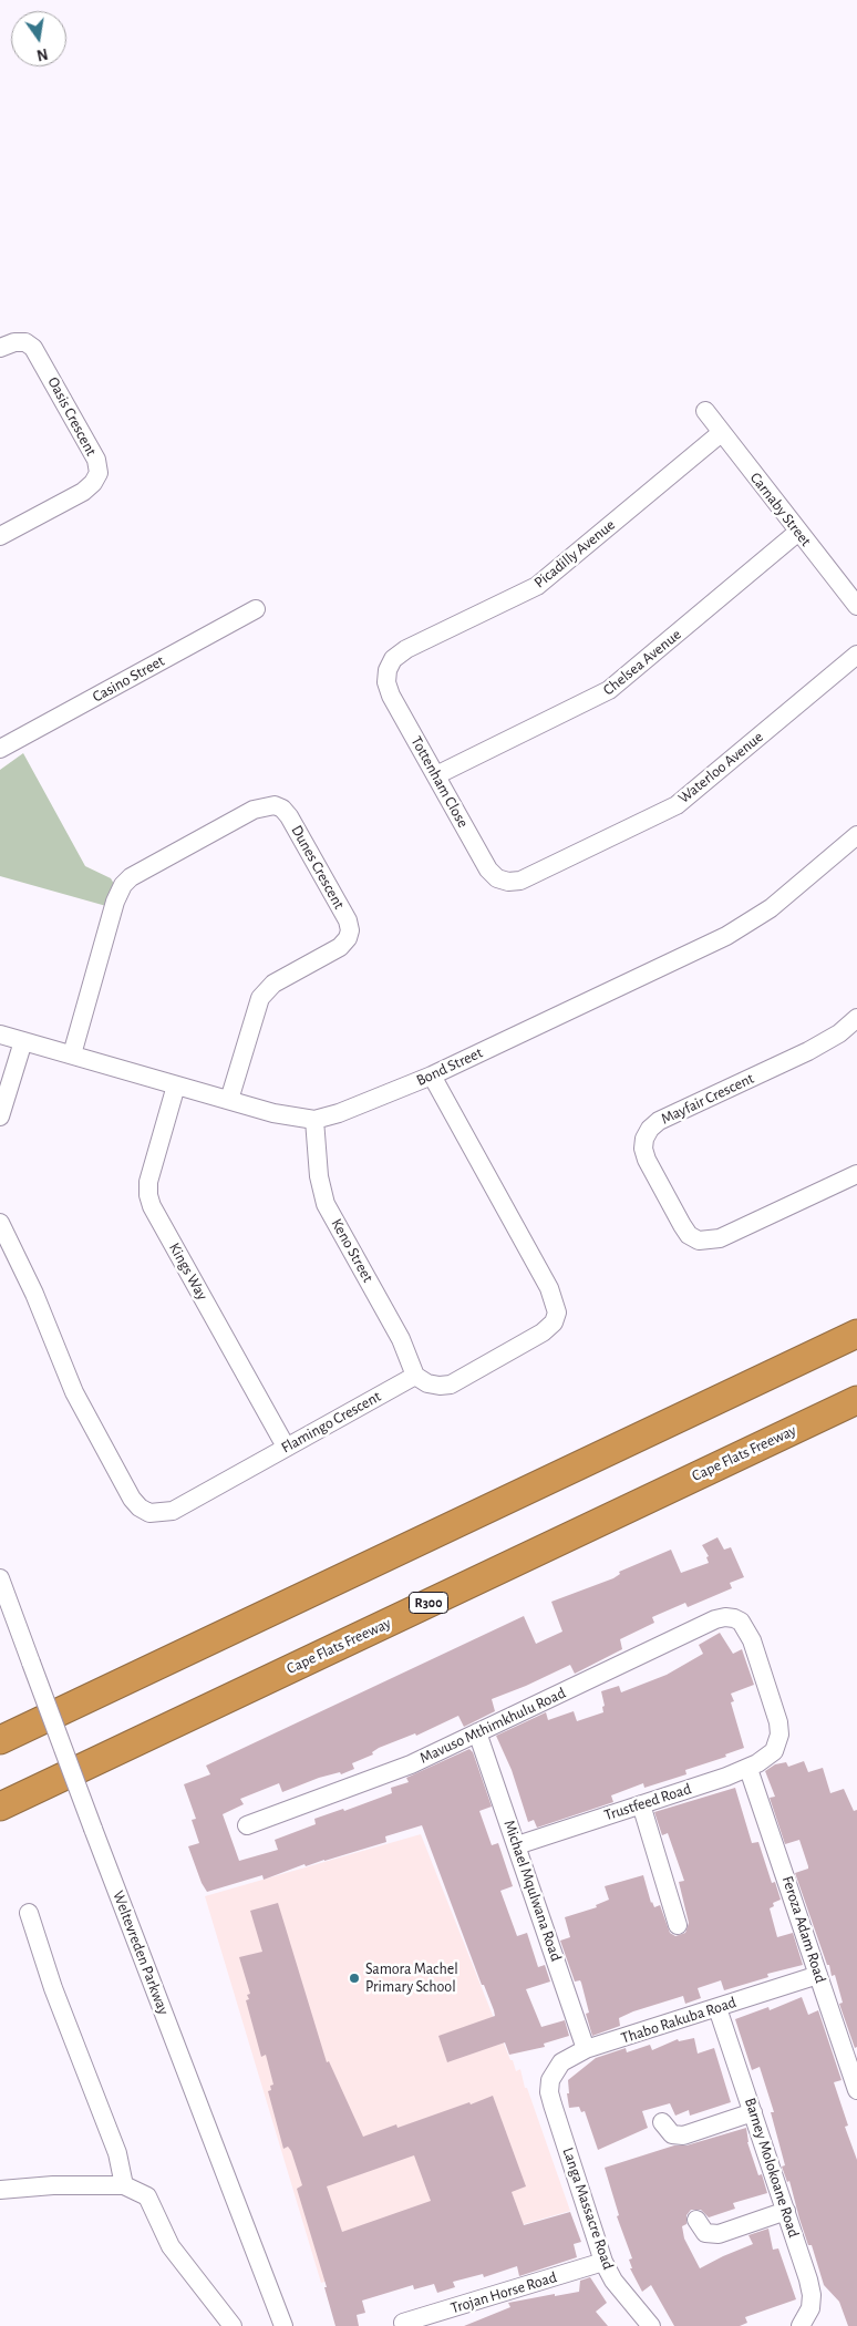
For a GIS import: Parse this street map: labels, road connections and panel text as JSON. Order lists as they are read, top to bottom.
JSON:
{
  "streets": {
    "highway": ["Cape Flats Freeway", "R300"],
    "street": [
      "Oasis Crescent",
      "Carnaby Street",
      "Picadilly Avenue",
      "Chelsea Avenue",
      "Casino Street",
      "Waterloo Avenue",
      "Tottenham Close",
      "Dunes Crescent",
      "Bond Street",
      "Mayfair Crescent",
      "Keno Street",
      "Kings Way",
      "Flamingo Crescent",
      "Mavuso Mthimkhulu Road",
      "Trustfeed Road",
      "Michael Mqulwana Road",
      "Feroza Adam Road",
      "Weltevreden Parkway",
      "Thabo Rakuba Road",
      "Barney Molokoane Road",
      "Langa Massacre Road",
      "Trojan Horse Road"
    ]
  },
  "crossings": [
    ["Carnaby Street", "Picadilly Avenue"],
    ["Carnaby Street", "Chelsea Avenue"],
    ["Picadilly Avenue", "Tottenham Close"],
    ["Chelsea Avenue", "Tottenham Close"],
    ["Waterloo Avenue", "Tottenham Close"],
    ["Dunes Crescent", "Bond Street"],
    ["Bond Street", "Keno Street"],
    ["Bond Street", "Kings Way"],
    ["Keno Street", "Flamingo Crescent"],
    ["Kings Way", "Flamingo Crescent"],
    ["Mavuso Mthimkhulu Road", "Trustfeed Road"],
    ["Mavuso Mthimkhulu Road", "Michael Mqulwana Road"],
    ["Trustfeed Road", "Michael Mqulwana Road"],
    ["Trustfeed Road", "Feroza Adam Road"],
    ["Michael Mqulwana Road", "Thabo Rakuba Road"],
    ["Feroza Adam Road", "Thabo Rakuba Road"],
    ["Thabo Rakuba Road", "Barney Molokoane Road"],
    ["Thabo Rakuba Road", "Langa Massacre Road"],
    ["Langa Massacre Road", "Trojan Horse Road"]
  ],
  "places": ["Samora Machel Primary School"],
  "north": "bottom"
}
